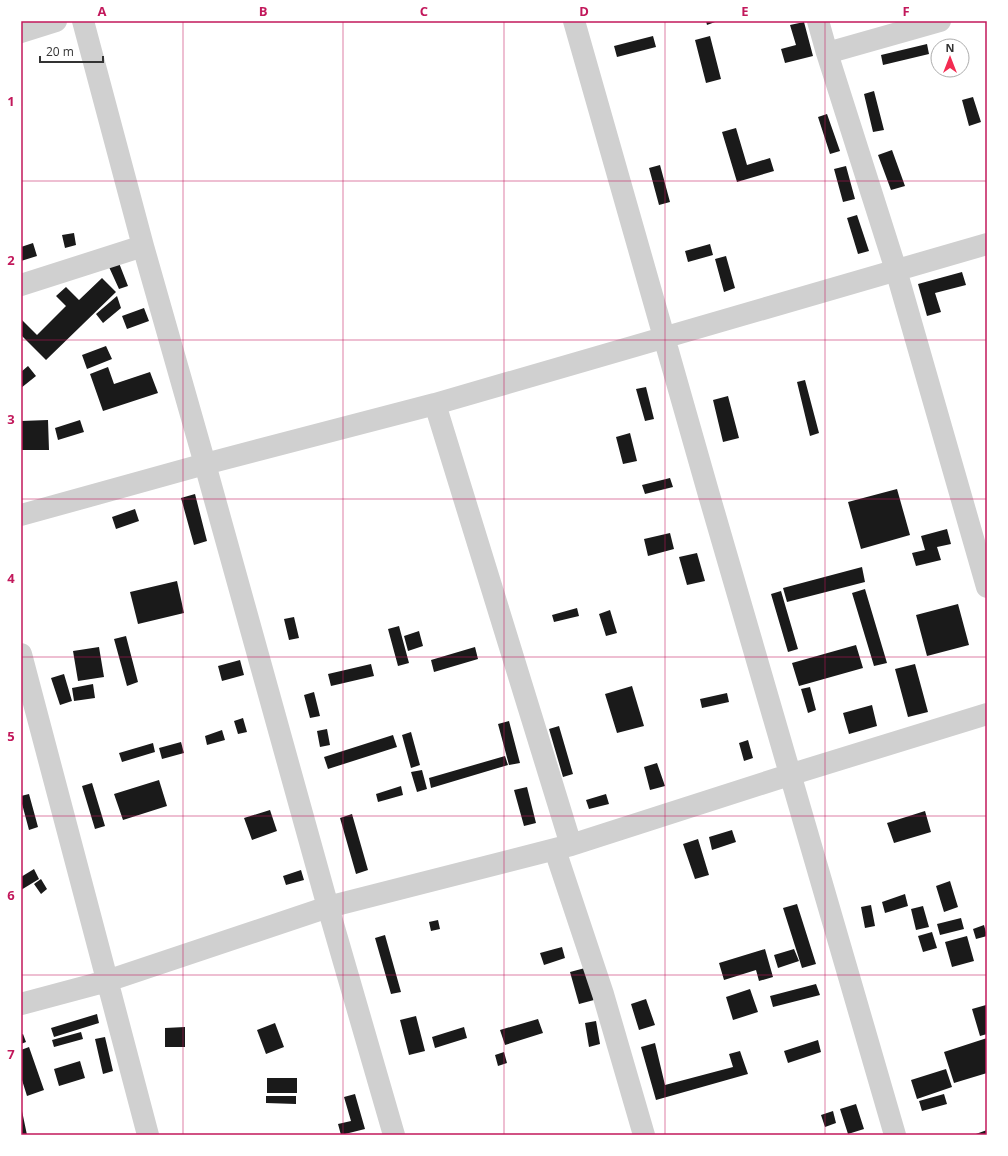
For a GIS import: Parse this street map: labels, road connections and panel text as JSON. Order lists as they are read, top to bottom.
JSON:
{
  "scale_bar": "20 m",
  "north": "top",
  "grid": {
    "columns": [
      "A",
      "B",
      "C",
      "D",
      "E",
      "F"
    ],
    "rows": [
      "1",
      "2",
      "3",
      "4",
      "5",
      "6",
      "7"
    ]
  }
}
